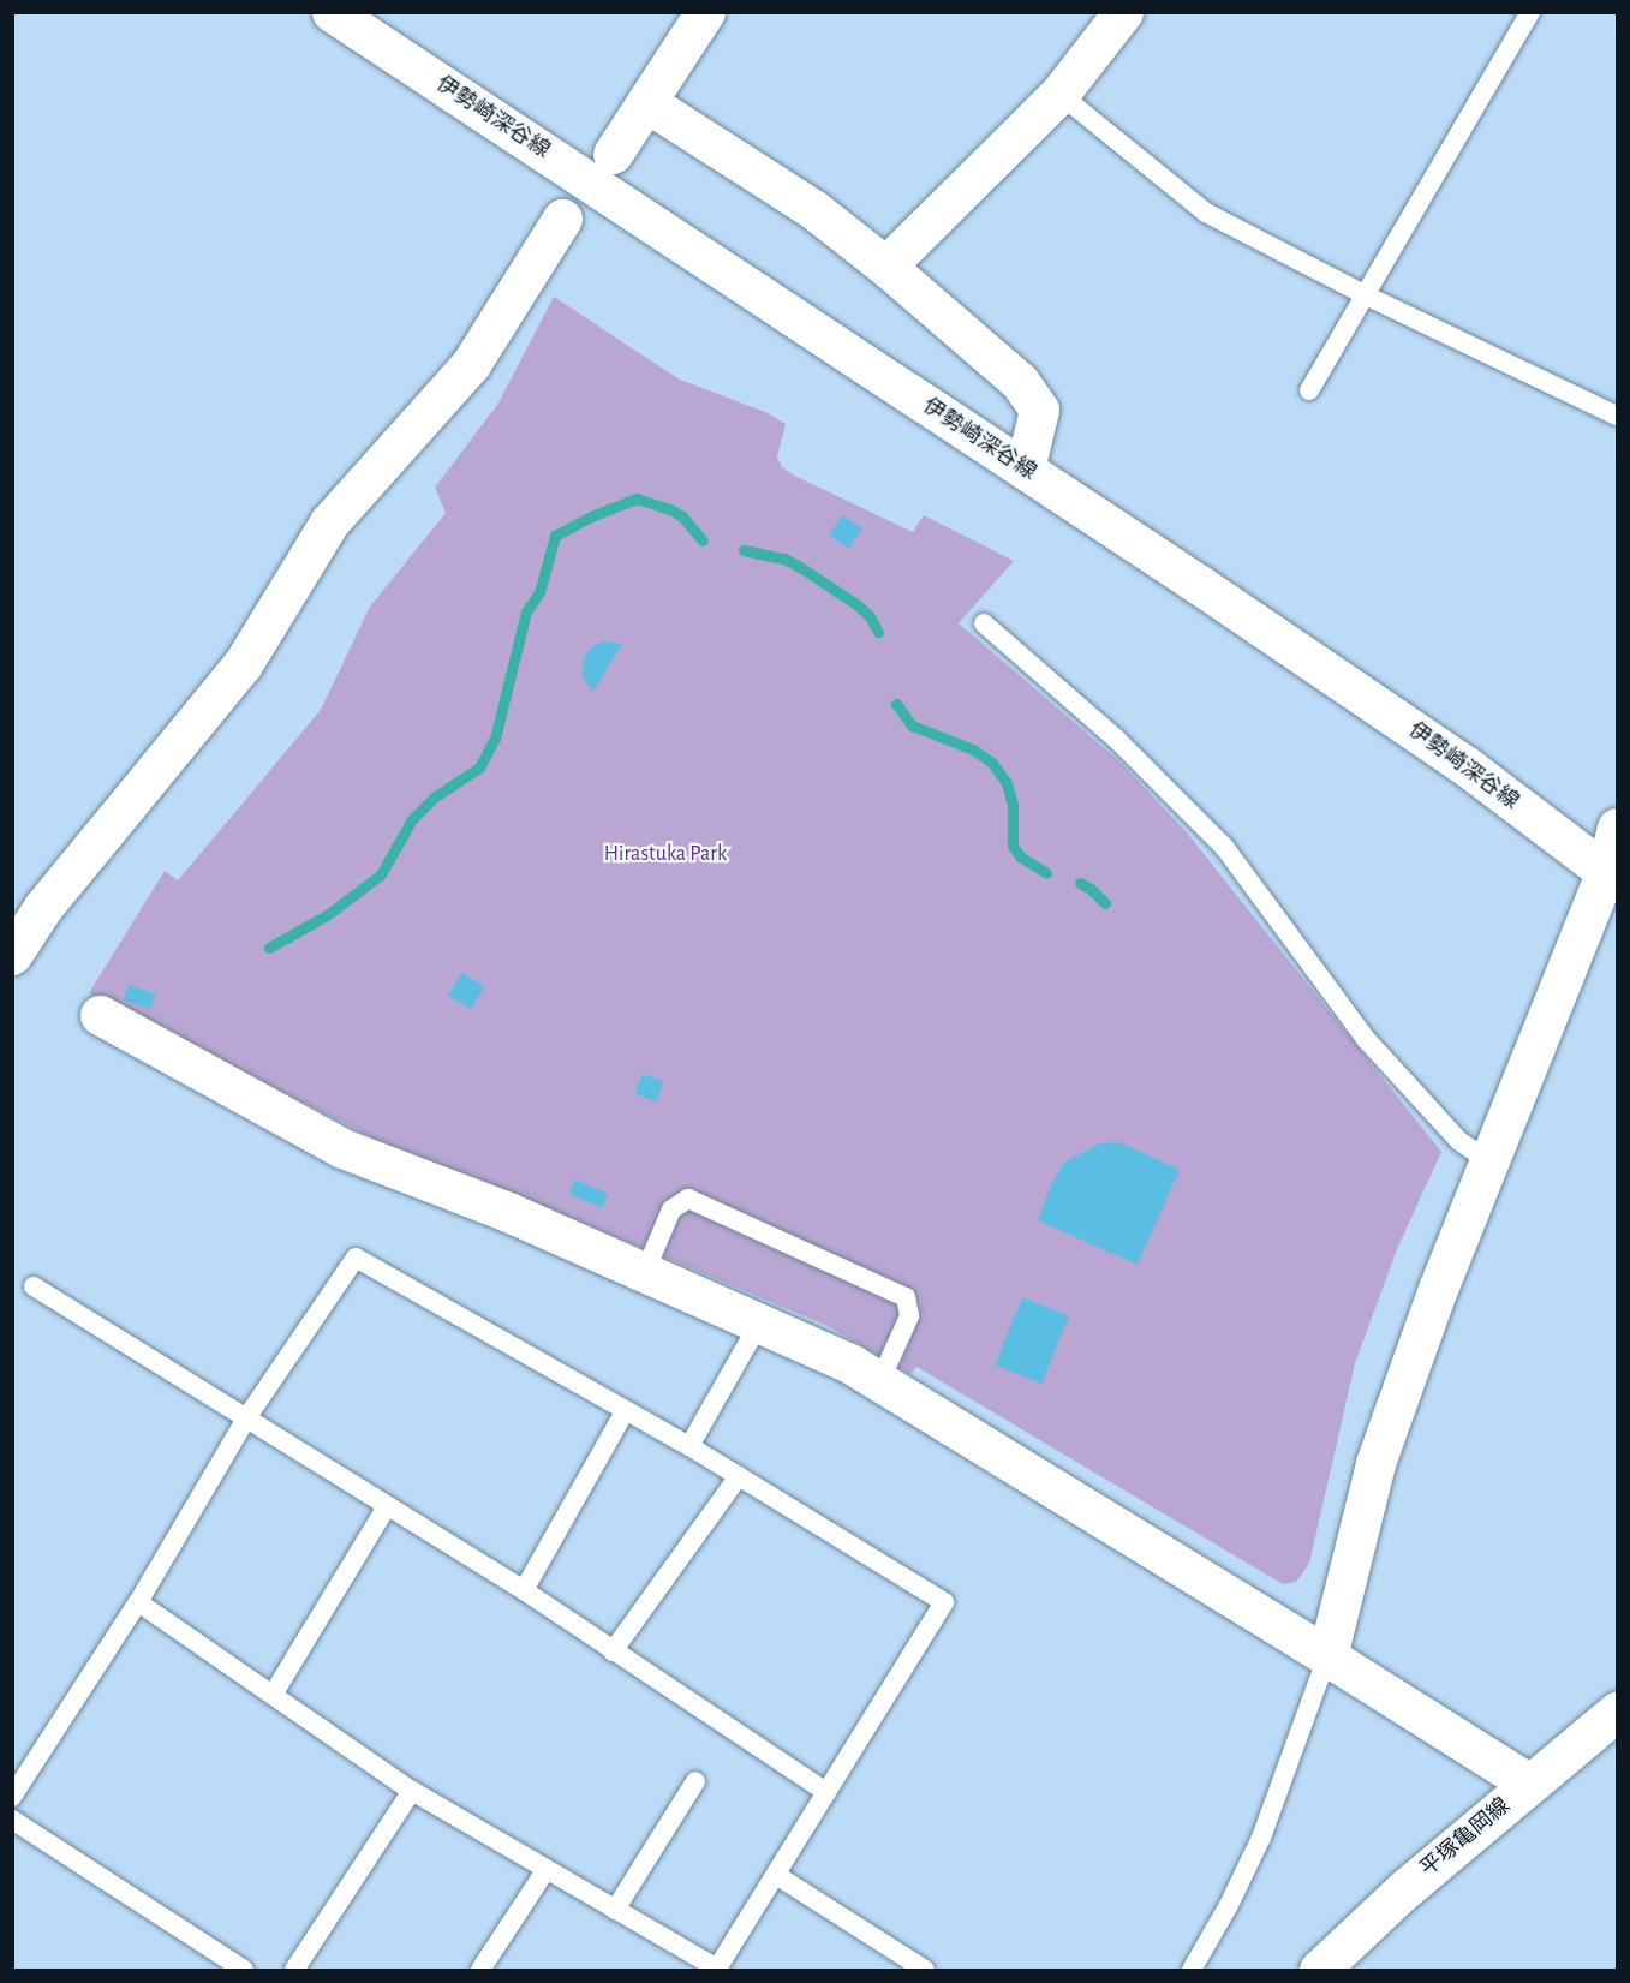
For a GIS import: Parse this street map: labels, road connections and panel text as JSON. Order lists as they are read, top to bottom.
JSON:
{
  "streets": {
    "street": ["伊勢崎深谷線", "平塚亀岡線"]
  },
  "parks": ["Hirastuka Park"]
}
